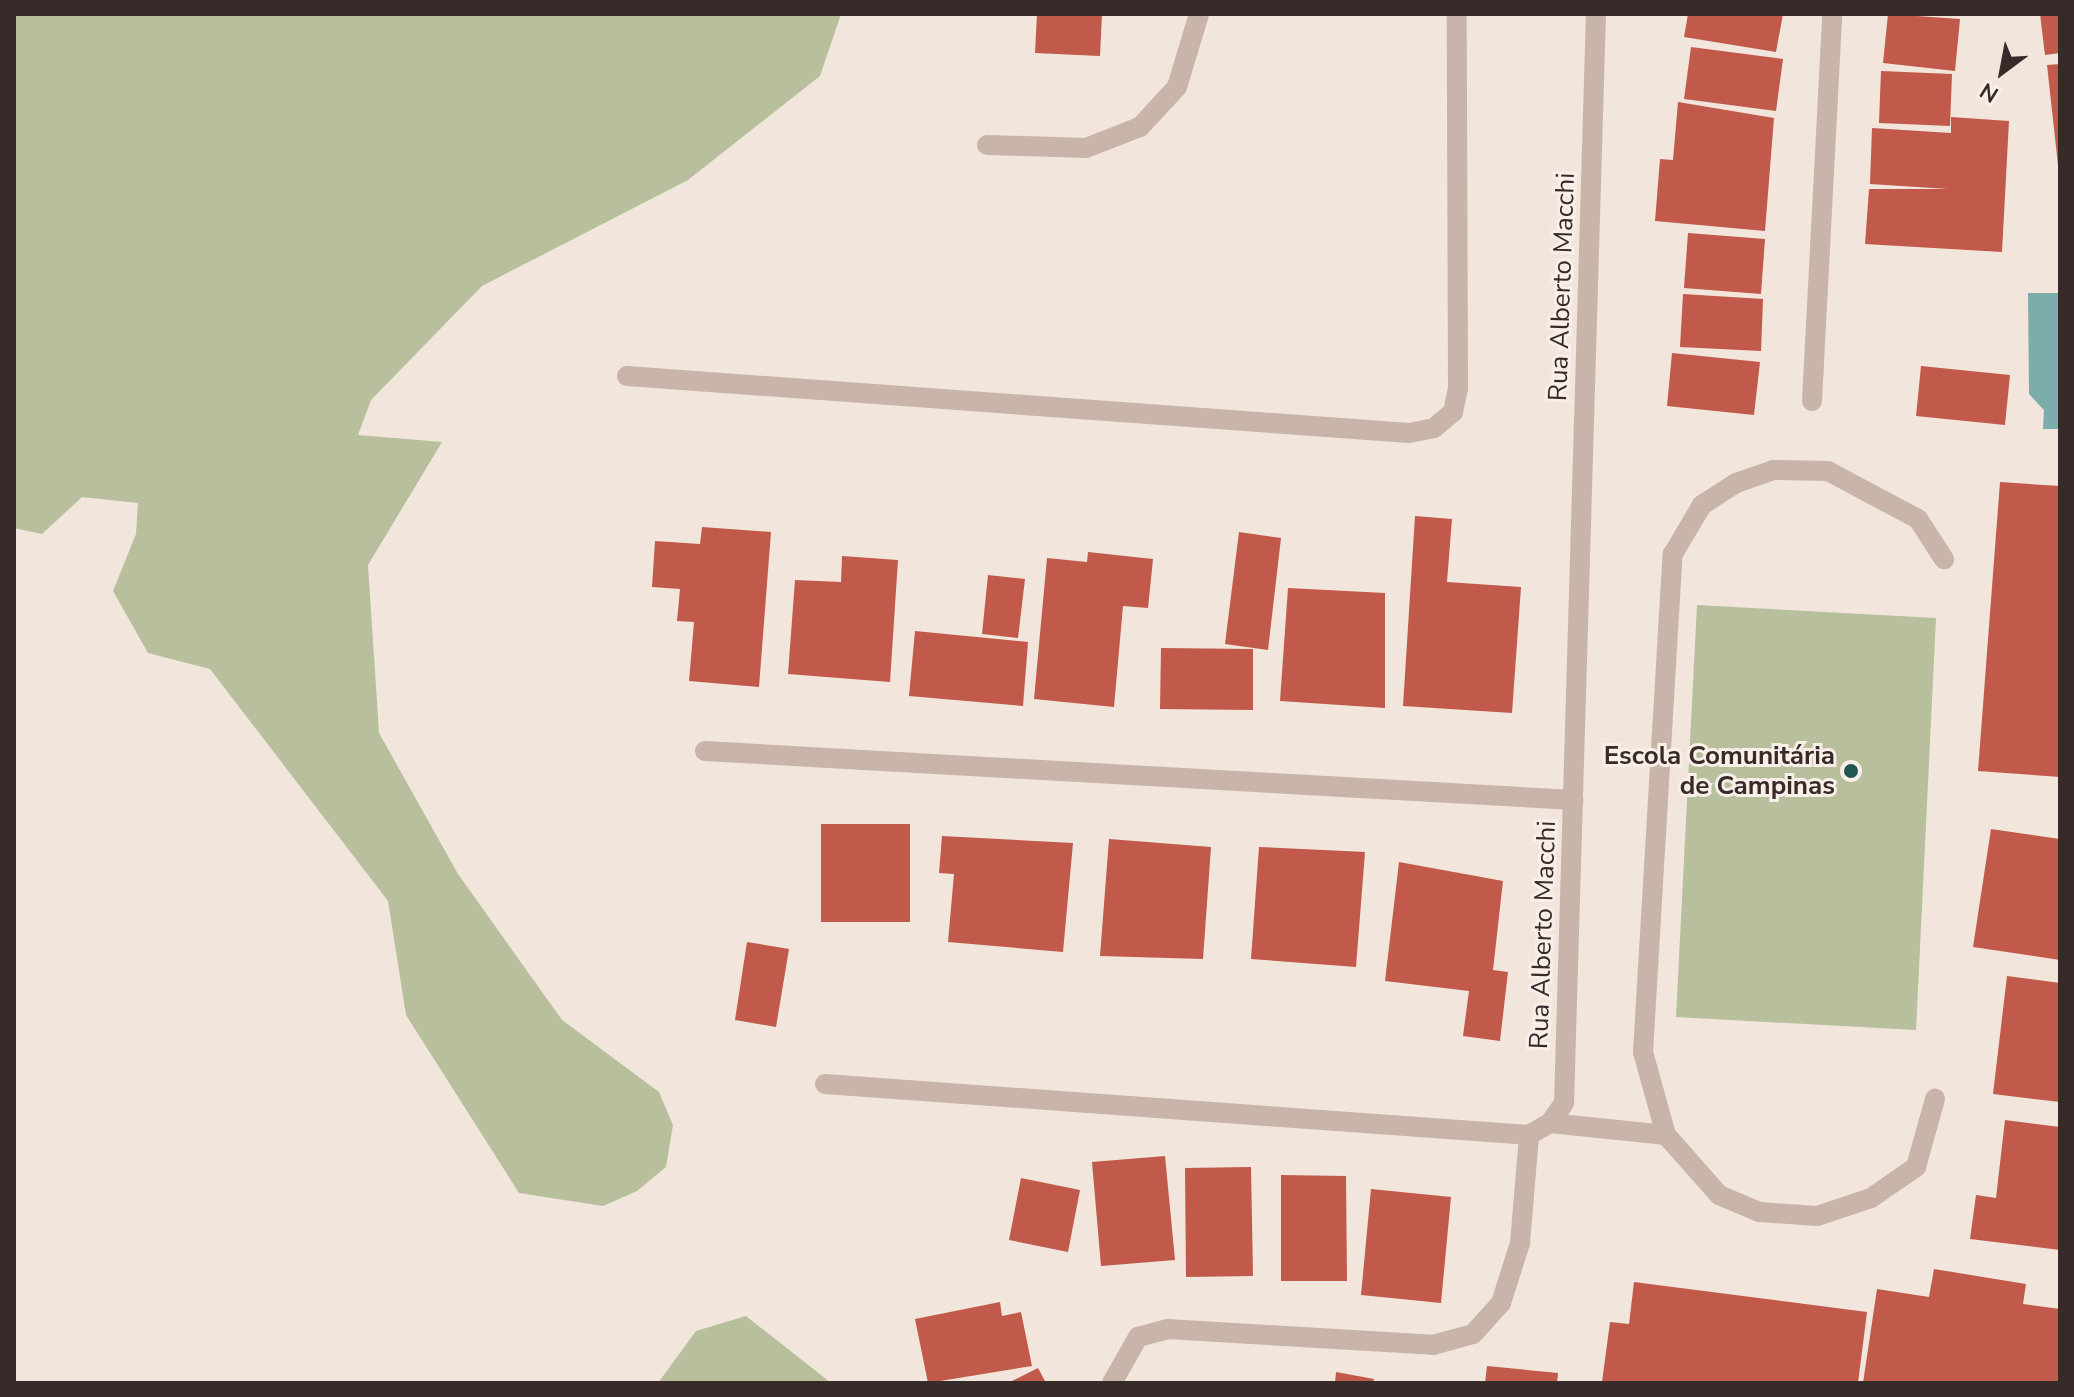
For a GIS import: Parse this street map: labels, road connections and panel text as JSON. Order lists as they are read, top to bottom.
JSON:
{
  "streets": {
    "street": ["Rua Alberto Macchi"]
  },
  "places": ["Escola Comunitária de Campinas"],
  "north": "bottom left"
}
